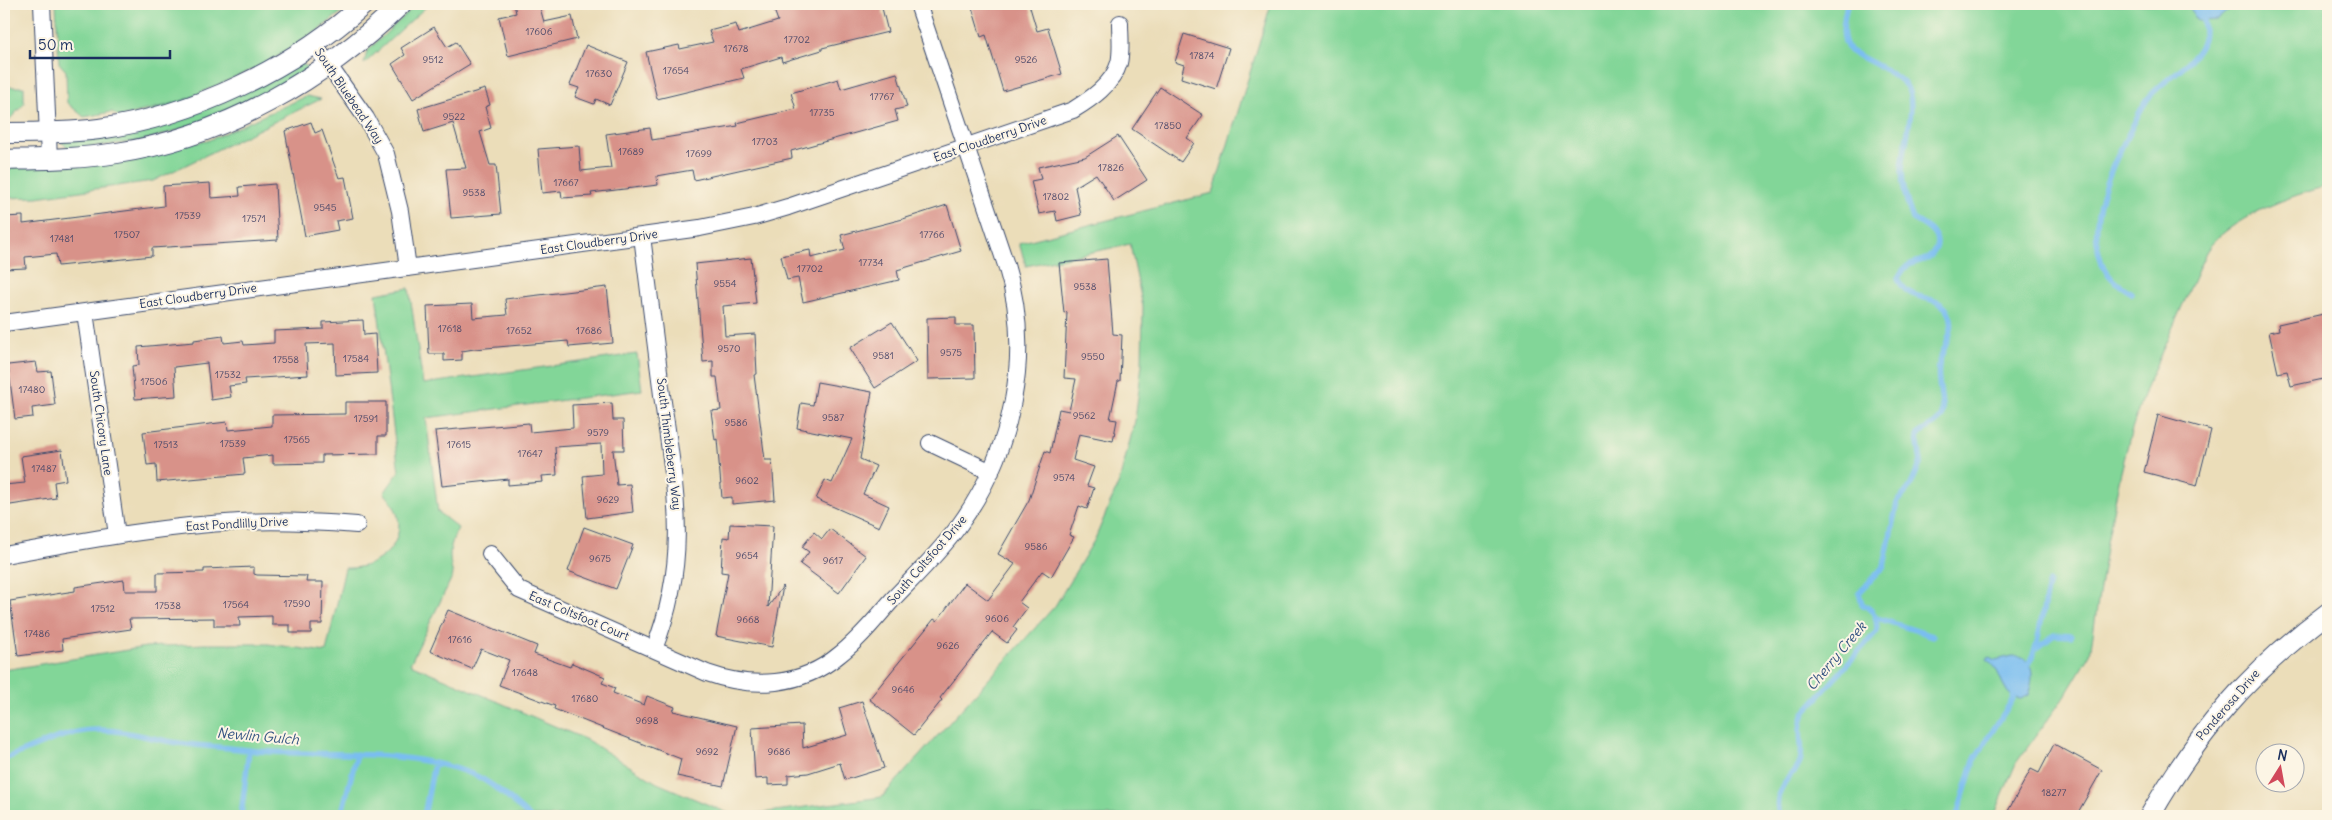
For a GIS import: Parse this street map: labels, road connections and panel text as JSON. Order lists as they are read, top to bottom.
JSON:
{
  "streets": {
    "street": [
      "South Bluebead Way",
      "East Cloudberry Drive",
      "South Chicory Lane",
      "South Thimbleberry Way",
      "East Pondlilly Drive",
      "South Coltsfoot Drive",
      "East Coltsfoot Court",
      "Ponderosa Drive"
    ]
  },
  "crossings": [
    ["South Bluebead Way", "East Cloudberry Drive"],
    ["East Cloudberry Drive", "South Chicory Lane"],
    ["East Cloudberry Drive", "South Thimbleberry Way"],
    ["East Cloudberry Drive", "South Coltsfoot Drive"],
    ["South Chicory Lane", "East Pondlilly Drive"],
    ["South Thimbleberry Way", "South Coltsfoot Drive"],
    ["South Thimbleberry Way", "East Coltsfoot Court"],
    ["South Coltsfoot Drive", "East Coltsfoot Court"]
  ],
  "water": ["Cherry Creek", "Newlin Gulch"],
  "house_numbers": [
    "17606",
    "17702",
    "17678",
    "17874",
    "9512",
    "9526",
    "17654",
    "17630",
    "17767",
    "17735",
    "9522",
    "17850",
    "17703",
    "17689",
    "17699",
    "17826",
    "17667",
    "9538",
    "17802",
    "9545",
    "17539",
    "17571",
    "17507",
    "17766",
    "17481",
    "17734",
    "17702",
    "9554",
    "9538",
    "17618",
    "17652",
    "17686",
    "9570",
    "9575",
    "9581",
    "9550",
    "17584",
    "17558",
    "17532",
    "17506",
    "17480",
    "9562",
    "9587",
    "17591",
    "9586",
    "9579",
    "17565",
    "17539",
    "17513",
    "17615",
    "17647",
    "17487",
    "9574",
    "9602",
    "9629",
    "9586",
    "9654",
    "9675",
    "9617",
    "17590",
    "17564",
    "17538",
    "17512",
    "9606",
    "9668",
    "17486",
    "17616",
    "9626",
    "17648",
    "9646",
    "17680",
    "9698",
    "9692",
    "9686",
    "18277"
  ],
  "scale_bar": "50 m",
  "north": "top"
}
